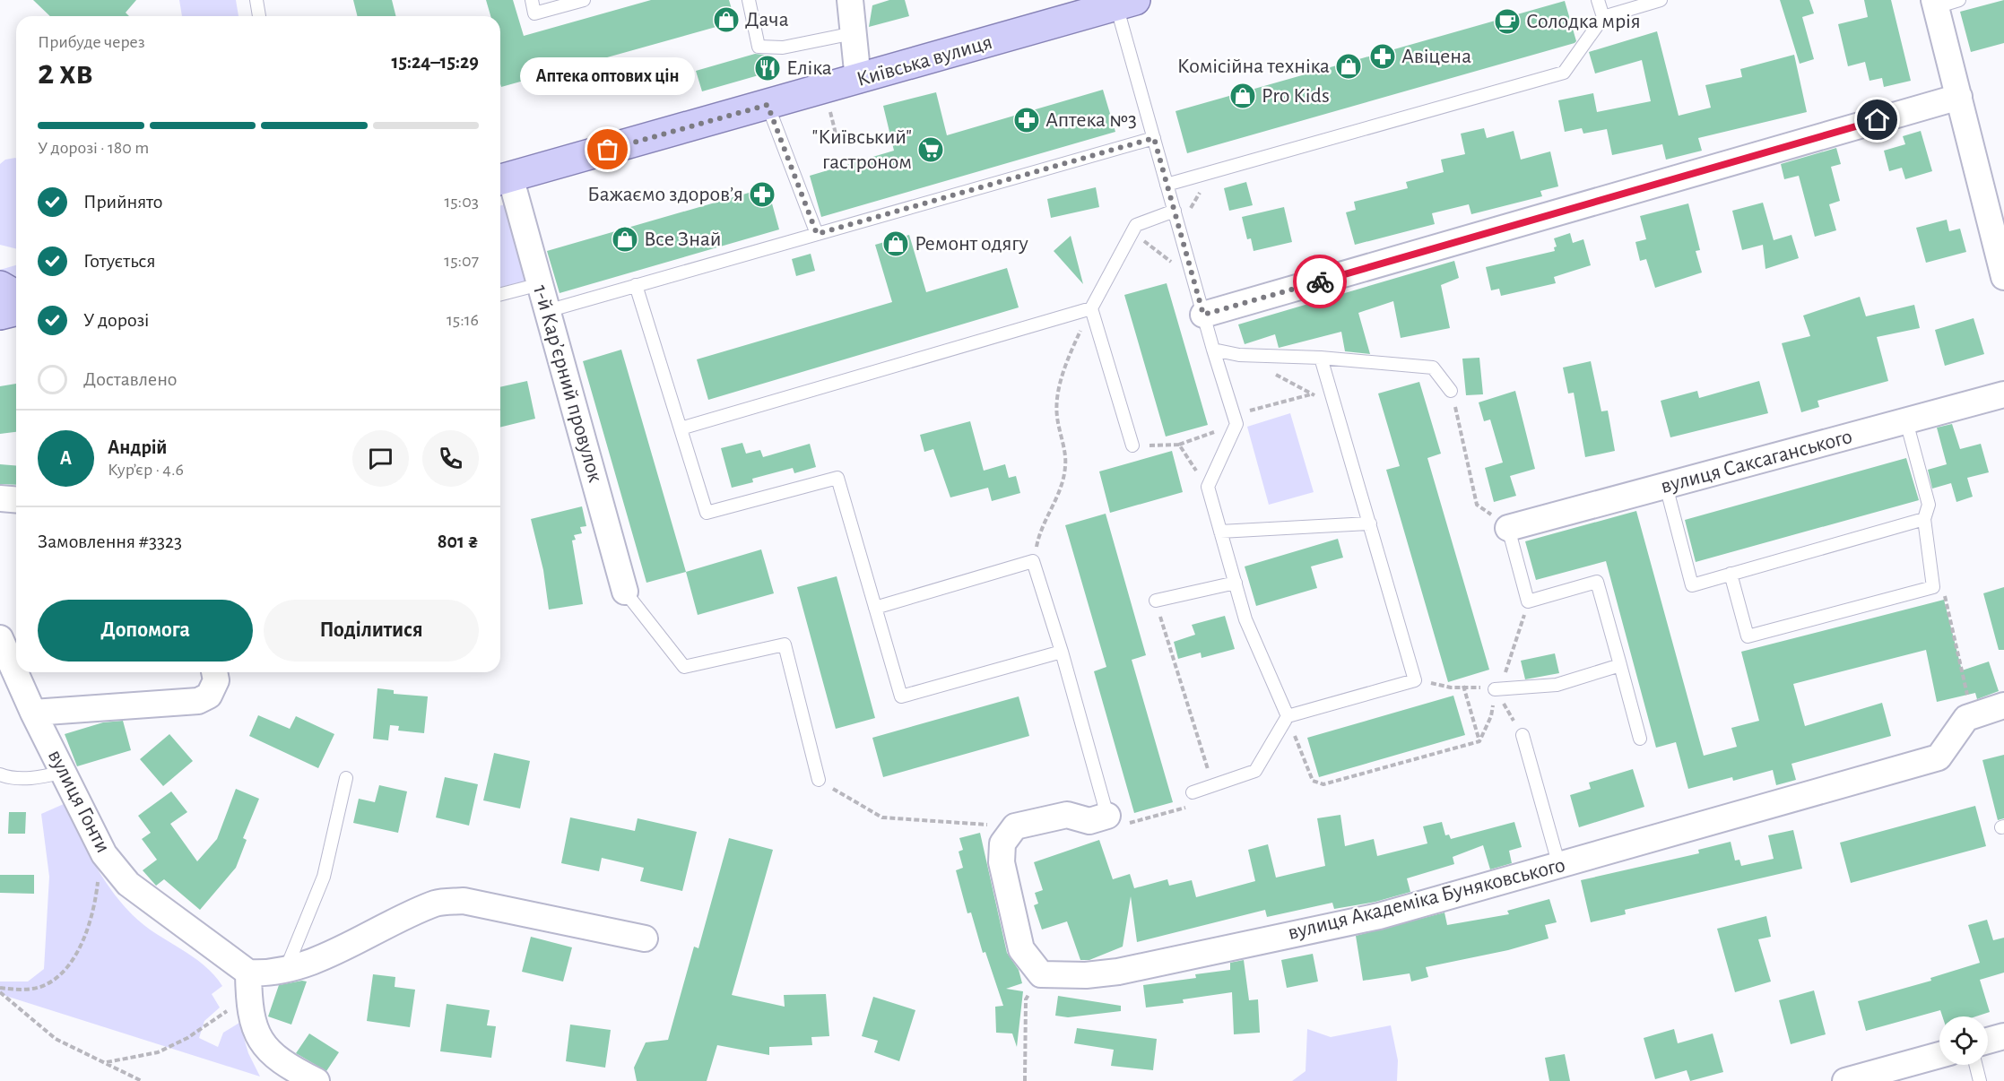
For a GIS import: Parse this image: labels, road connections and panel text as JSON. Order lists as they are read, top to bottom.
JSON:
{
  "streets": {
    "main road": ["Київська вулиця"],
    "street": [
      "1-й Карʼєрний провулок",
      "вулиця Саксаганського",
      "вулиця Гонти",
      "вулиця Академіка Буняковського"
    ]
  },
  "places": {
    "shop": [
      "Дача",
      "Комісійна техніка",
      "Pro Kids",
      "Все Знай",
      "Ремонт одягу"
    ],
    "cafe": ["Солодка мрія"],
    "pharmacy": ["Авіцена", "Аптека №3", "Бажаємо здоров’я"],
    "restaurant": ["Еліка"],
    "other": ["Аптека оптових цін"],
    "supermarket": ["\"Київський\" гастроном"]
  },
  "page": {
    "heading": ["2 хв", "Прибуде через", "15:24–15:29"],
    "panel": [
      "Андрій",
      "Кур’єр · 4.6",
      "Замовлення #3323",
      "801 ₴"
    ],
    "bubble": "Аптека оптових цін",
    "bar": "У дорозі · 180 m",
    "list": [
      ["Прийнято", "15:03"],
      ["Готується", "15:07"],
      ["У дорозі", "15:16"],
      "Доставлено"
    ],
    "round": "А",
    "buttons": ["Допомога", "Поділитися"]
  }
}
